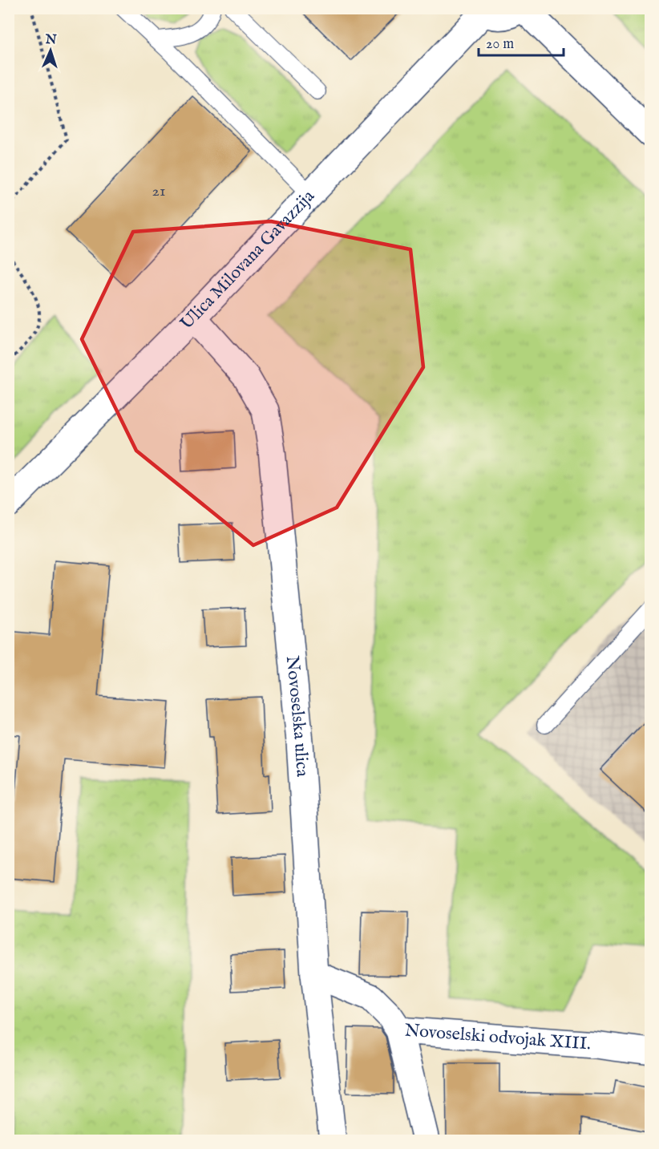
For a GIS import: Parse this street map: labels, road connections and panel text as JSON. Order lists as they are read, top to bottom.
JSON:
{
  "streets": {
    "street": ["Ulica Milovana Gavazzija", "Novoselska ulica", "Novoselski odvojak XIII."]
  },
  "crossings": [
    ["Ulica Milovana Gavazzija", "Novoselska ulica"]
  ],
  "house_numbers": ["21"],
  "scale_bar": "20 m",
  "north": "top"
}
